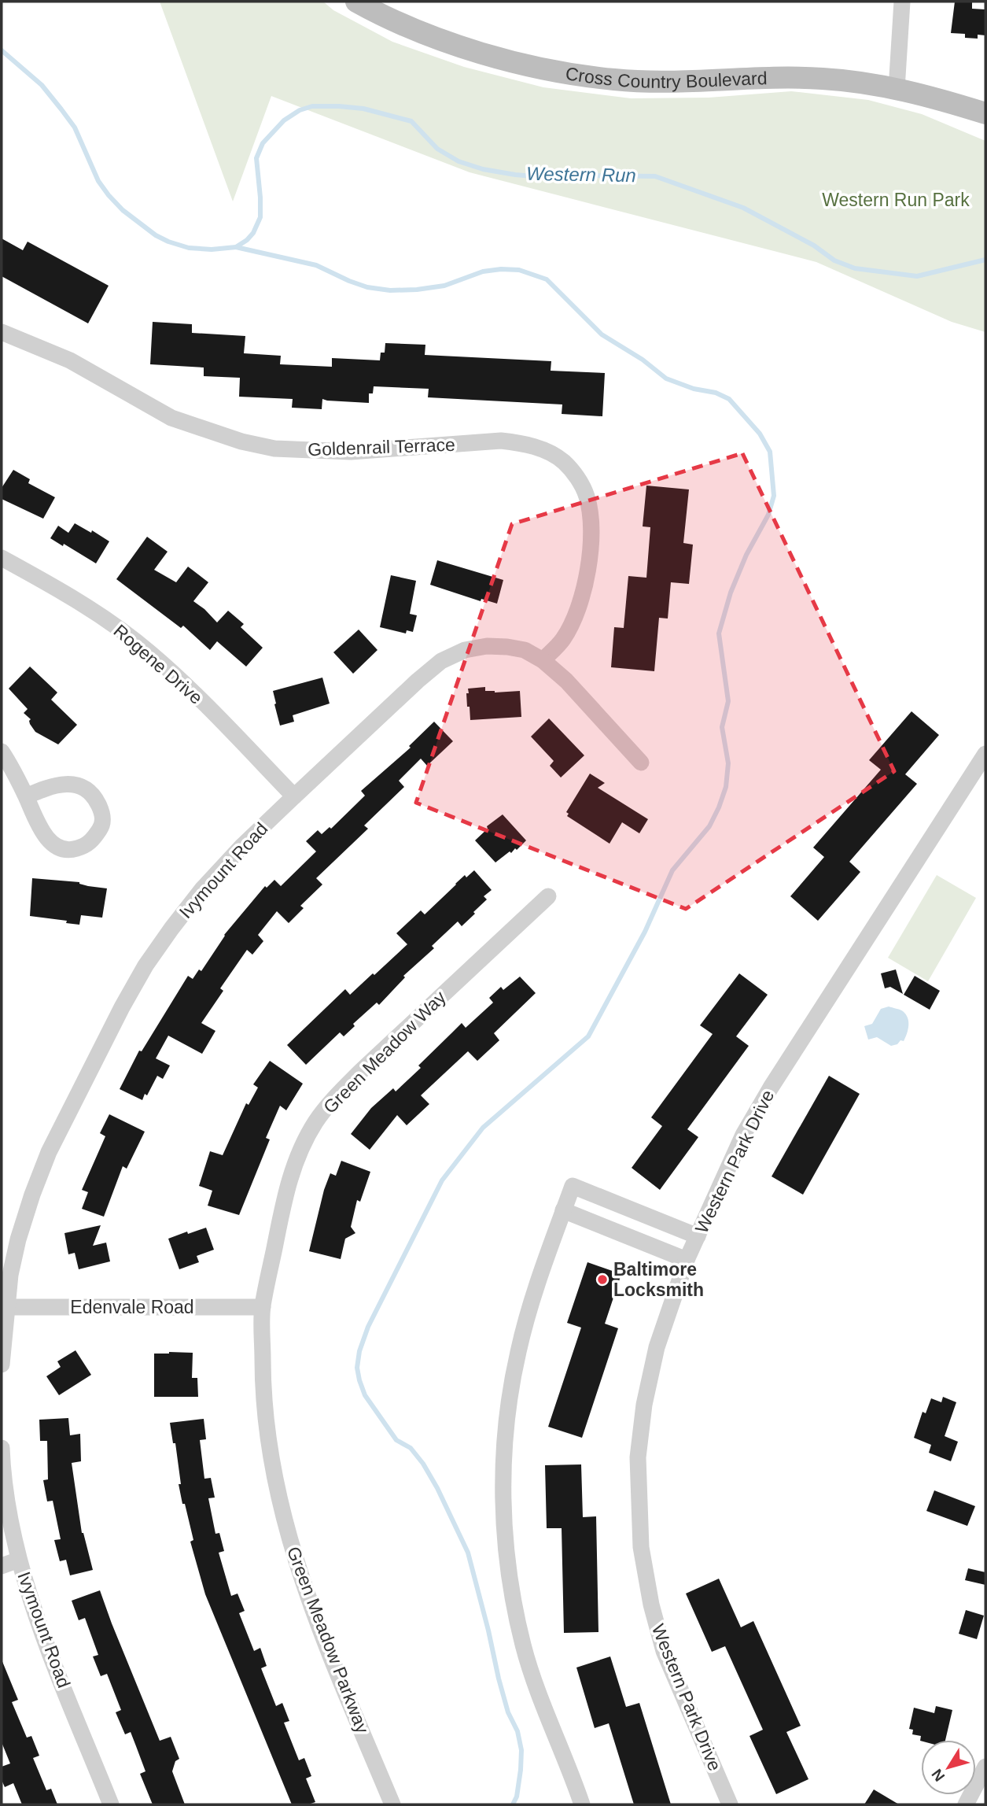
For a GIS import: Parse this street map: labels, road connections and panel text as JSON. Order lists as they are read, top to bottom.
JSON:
{
  "streets": {
    "main road": ["Cross Country Boulevard"],
    "street": [
      "Goldenrail Terrace",
      "Rogene Drive",
      "Ivymount Road",
      "Green Meadow Way",
      "Western Park Drive",
      "Edenvale Road",
      "Green Meadow Parkway"
    ]
  },
  "crossings": [
    ["Goldenrail Terrace", "Ivymount Road"],
    ["Rogene Drive", "Ivymount Road"],
    ["Ivymount Road", "Edenvale Road"],
    ["Green Meadow Way", "Edenvale Road"],
    ["Green Meadow Way", "Green Meadow Parkway"],
    ["Edenvale Road", "Green Meadow Parkway"]
  ],
  "water": ["Western Run"],
  "parks": ["Western Run Park"],
  "places": ["Baltimore Locksmith"],
  "north": "bottom left"
}
